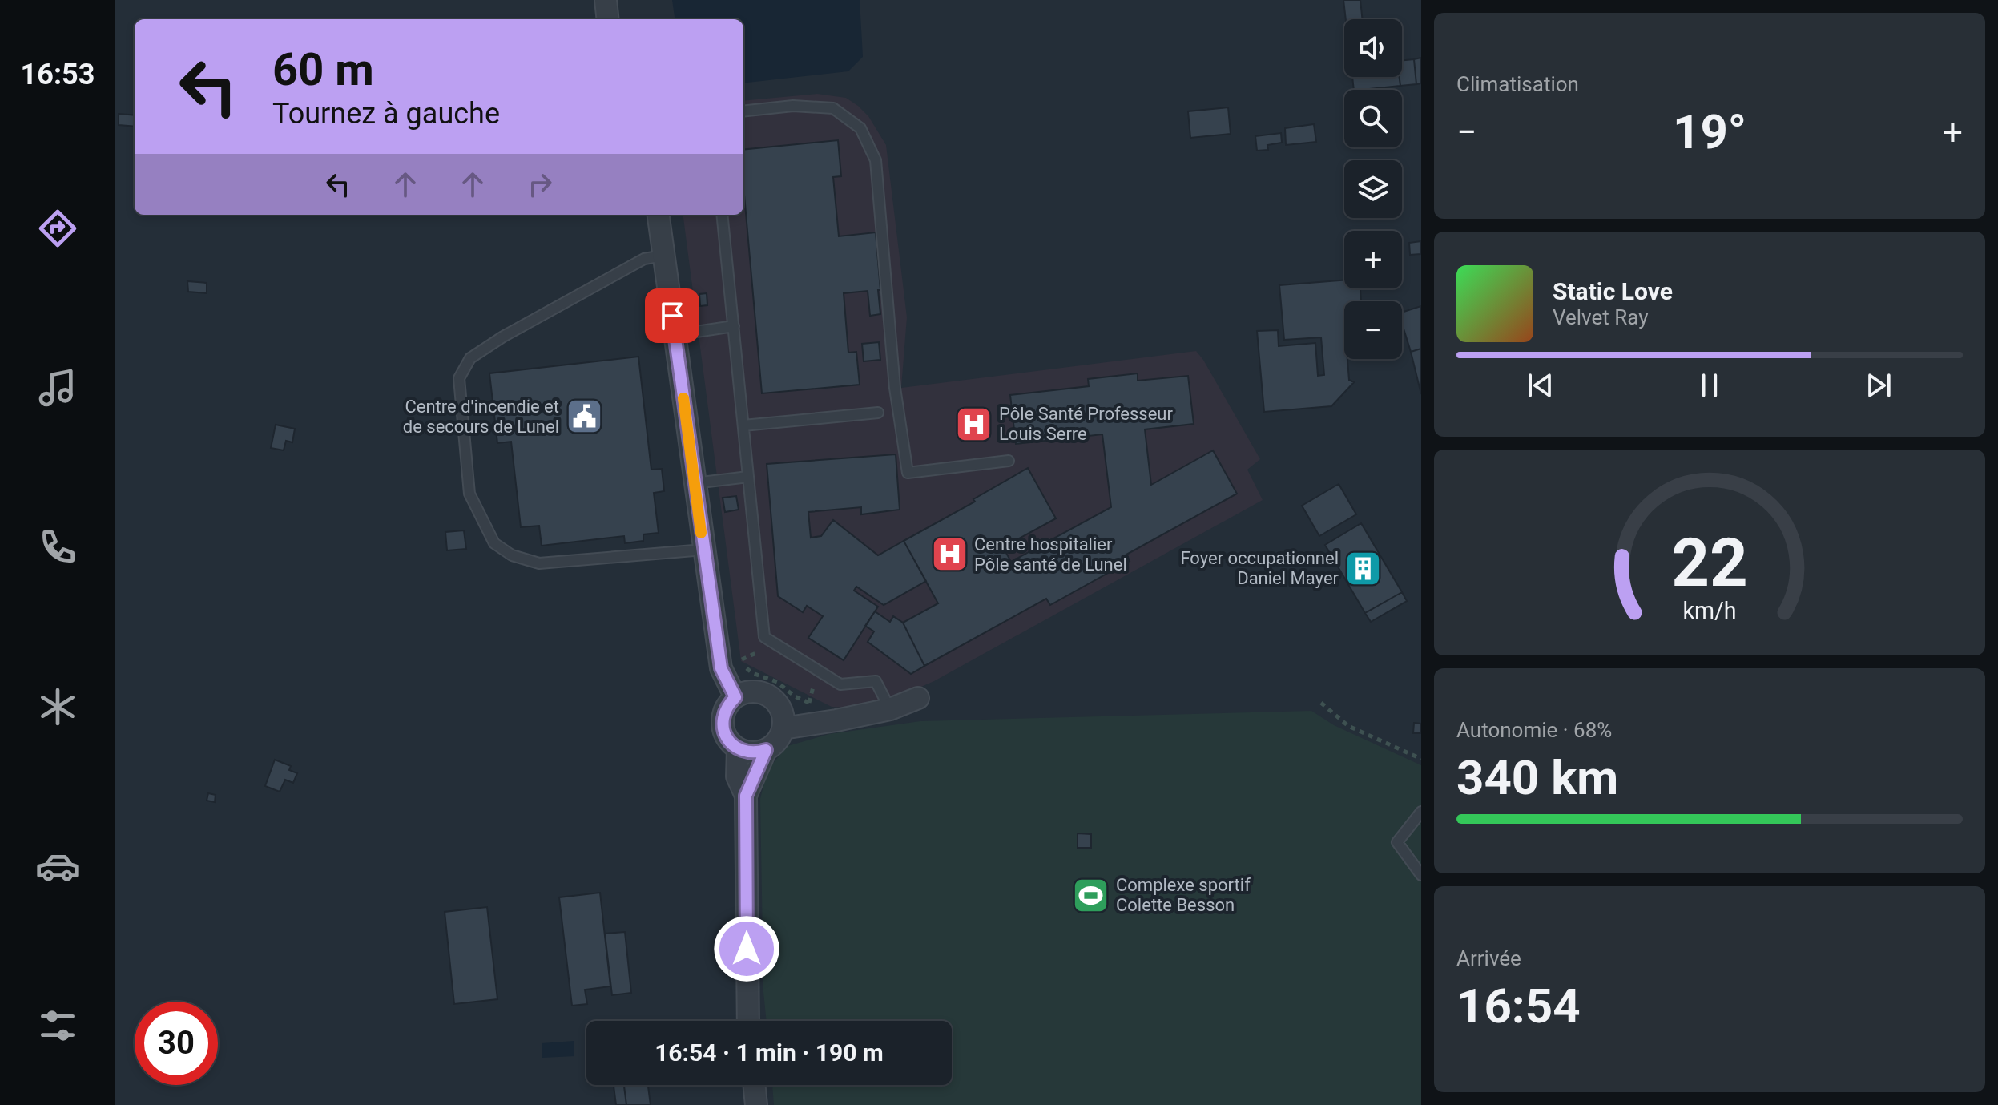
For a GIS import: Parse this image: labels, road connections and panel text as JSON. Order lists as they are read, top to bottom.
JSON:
{
  "places": {
    "public building": ["Centre d'incendie et de secours de Lunel"],
    "hospital": ["Pôle Santé Professeur Louis Serre", "Centre hospitalier Pôle santé de Lunel"],
    "building": ["Foyer occupationnel Daniel Mayer"],
    "sports": ["Complexe sportif Colette Besson"]
  },
  "page": {
    "tabs": "16:53",
    "tile": [
      "Climatisation",
      ["Autonomie · 68%", "340 km"],
      ["Arrivée", "16:54"]
    ],
    "map_buttons": ["+", "−"],
    "turn": ["60 m", "Tournez à gauche"],
    "heat": ["−", "19°", "+"],
    "song": ["Static Love", "Velvet Ray"],
    "limit": "30",
    "trip": "16:54 · 1 min · 190 m",
    "gauge": ["22", "km/h"]
  }
}
